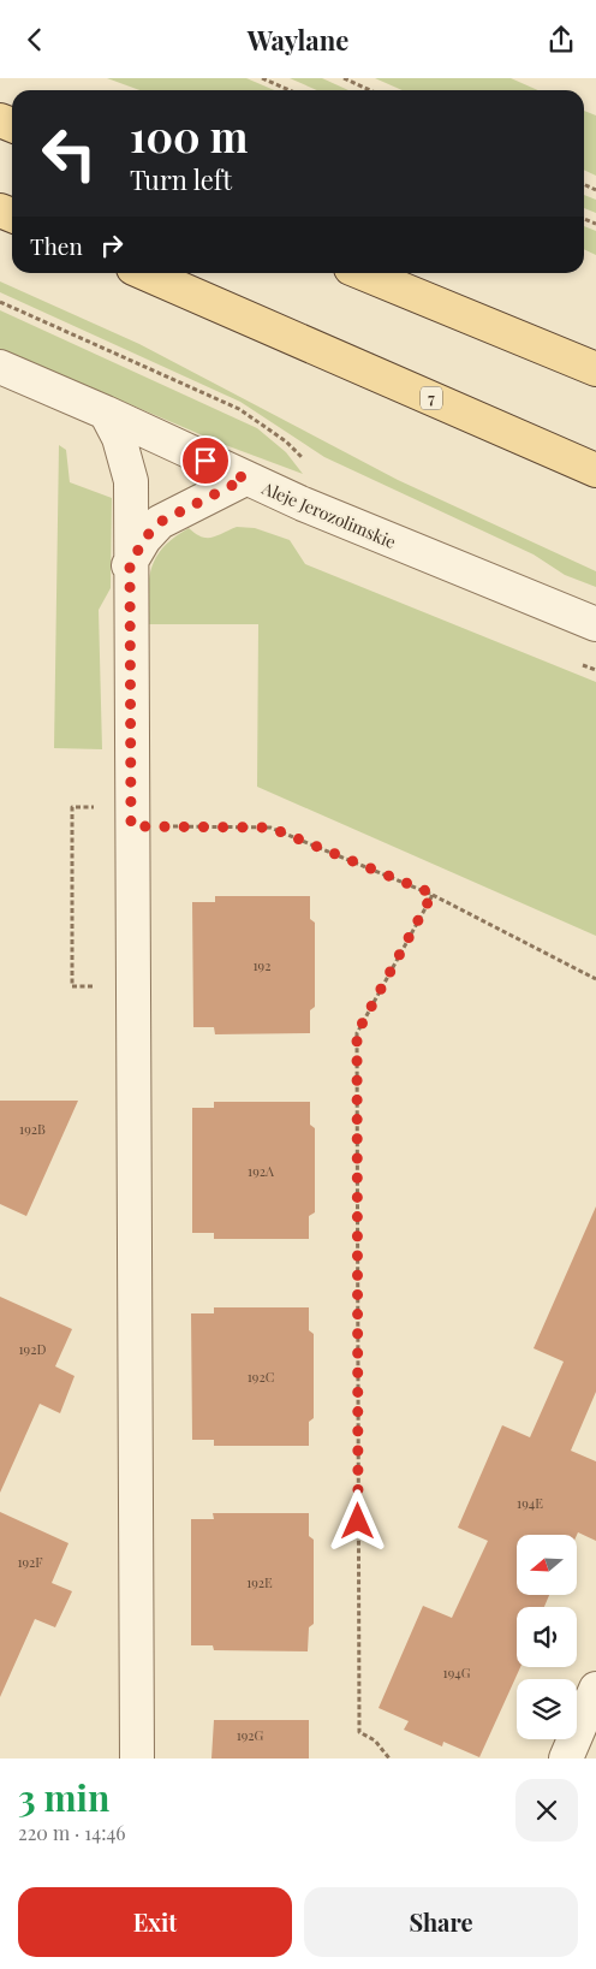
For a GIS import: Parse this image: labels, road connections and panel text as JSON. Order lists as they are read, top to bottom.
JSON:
{
  "streets": {
    "main road": ["7"],
    "street": ["Aleje Jerozolimskie"]
  },
  "house_numbers": [
    "192",
    "192B",
    "192A",
    "192D",
    "192C",
    "194E",
    "192F",
    "192E",
    "194G",
    "192G"
  ],
  "north": "left",
  "page": {
    "header": "Waylane",
    "turn": ["100 m", "Turn left"],
    "then": "Then",
    "heading": ["3 min", "220 m · 14:46"],
    "buttons": ["Exit", "Share"]
  }
}
